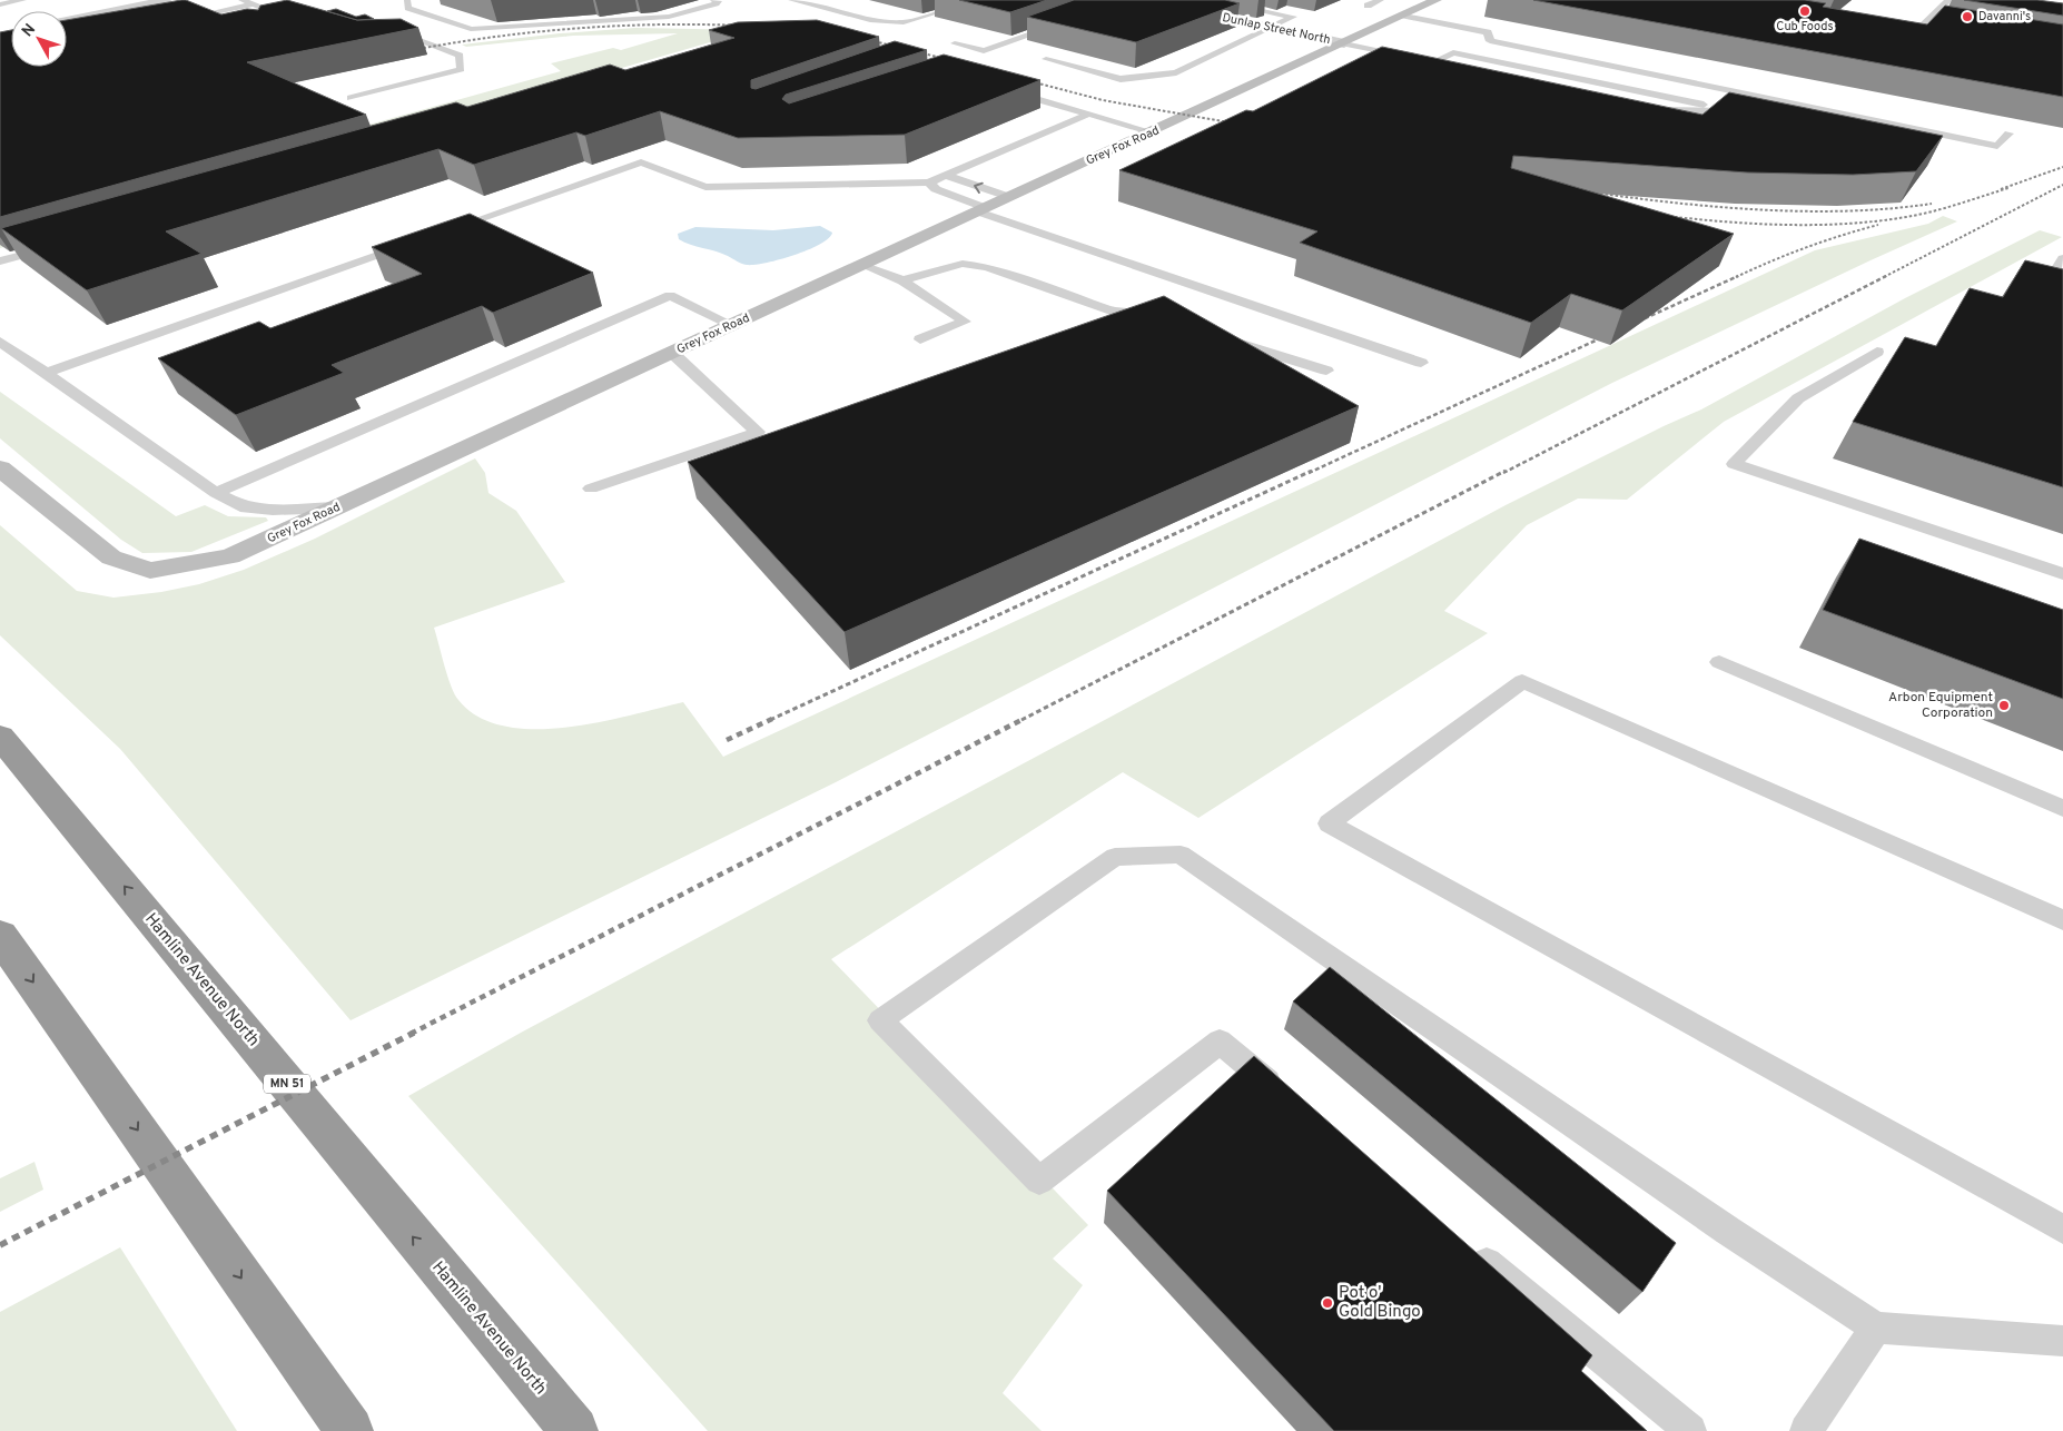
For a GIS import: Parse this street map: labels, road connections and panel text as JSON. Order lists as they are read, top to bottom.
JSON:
{
  "streets": {
    "highway": ["Hamline Avenue North", "MN 51"],
    "street": ["Dunlap Street North", "Grey Fox Road"]
  },
  "crossings": [
    ["Dunlap Street North", "Grey Fox Road"]
  ],
  "places": [
    "Cub Foods",
    "Davanni's",
    "Arbon Equipment Corporation",
    "Pot o' Gold Bingo"
  ],
  "north": "top left"
}
